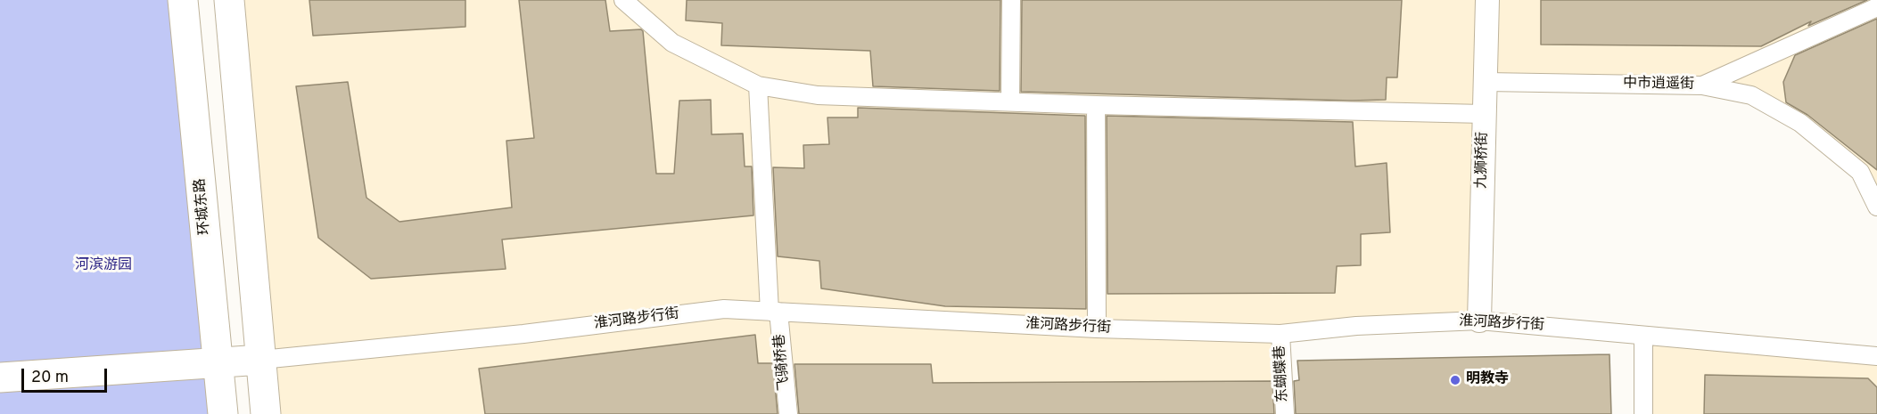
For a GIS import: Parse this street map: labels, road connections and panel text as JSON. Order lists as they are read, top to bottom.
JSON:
{
  "streets": {
    "street": [
      "中市逍遥街",
      "九狮桥街",
      "环城东路",
      "淮河路步行街",
      "飞骑桥巷",
      "东蝴蝶巷"
    ]
  },
  "crossings": [
    ["中市逍遥街", "九狮桥街"],
    ["九狮桥街", "淮河路步行街"],
    ["淮河路步行街", "飞骑桥巷"],
    ["淮河路步行街", "东蝴蝶巷"]
  ],
  "parks": ["河滨游园"],
  "places": ["明教寺"],
  "scale_bar": "20 m"
}
